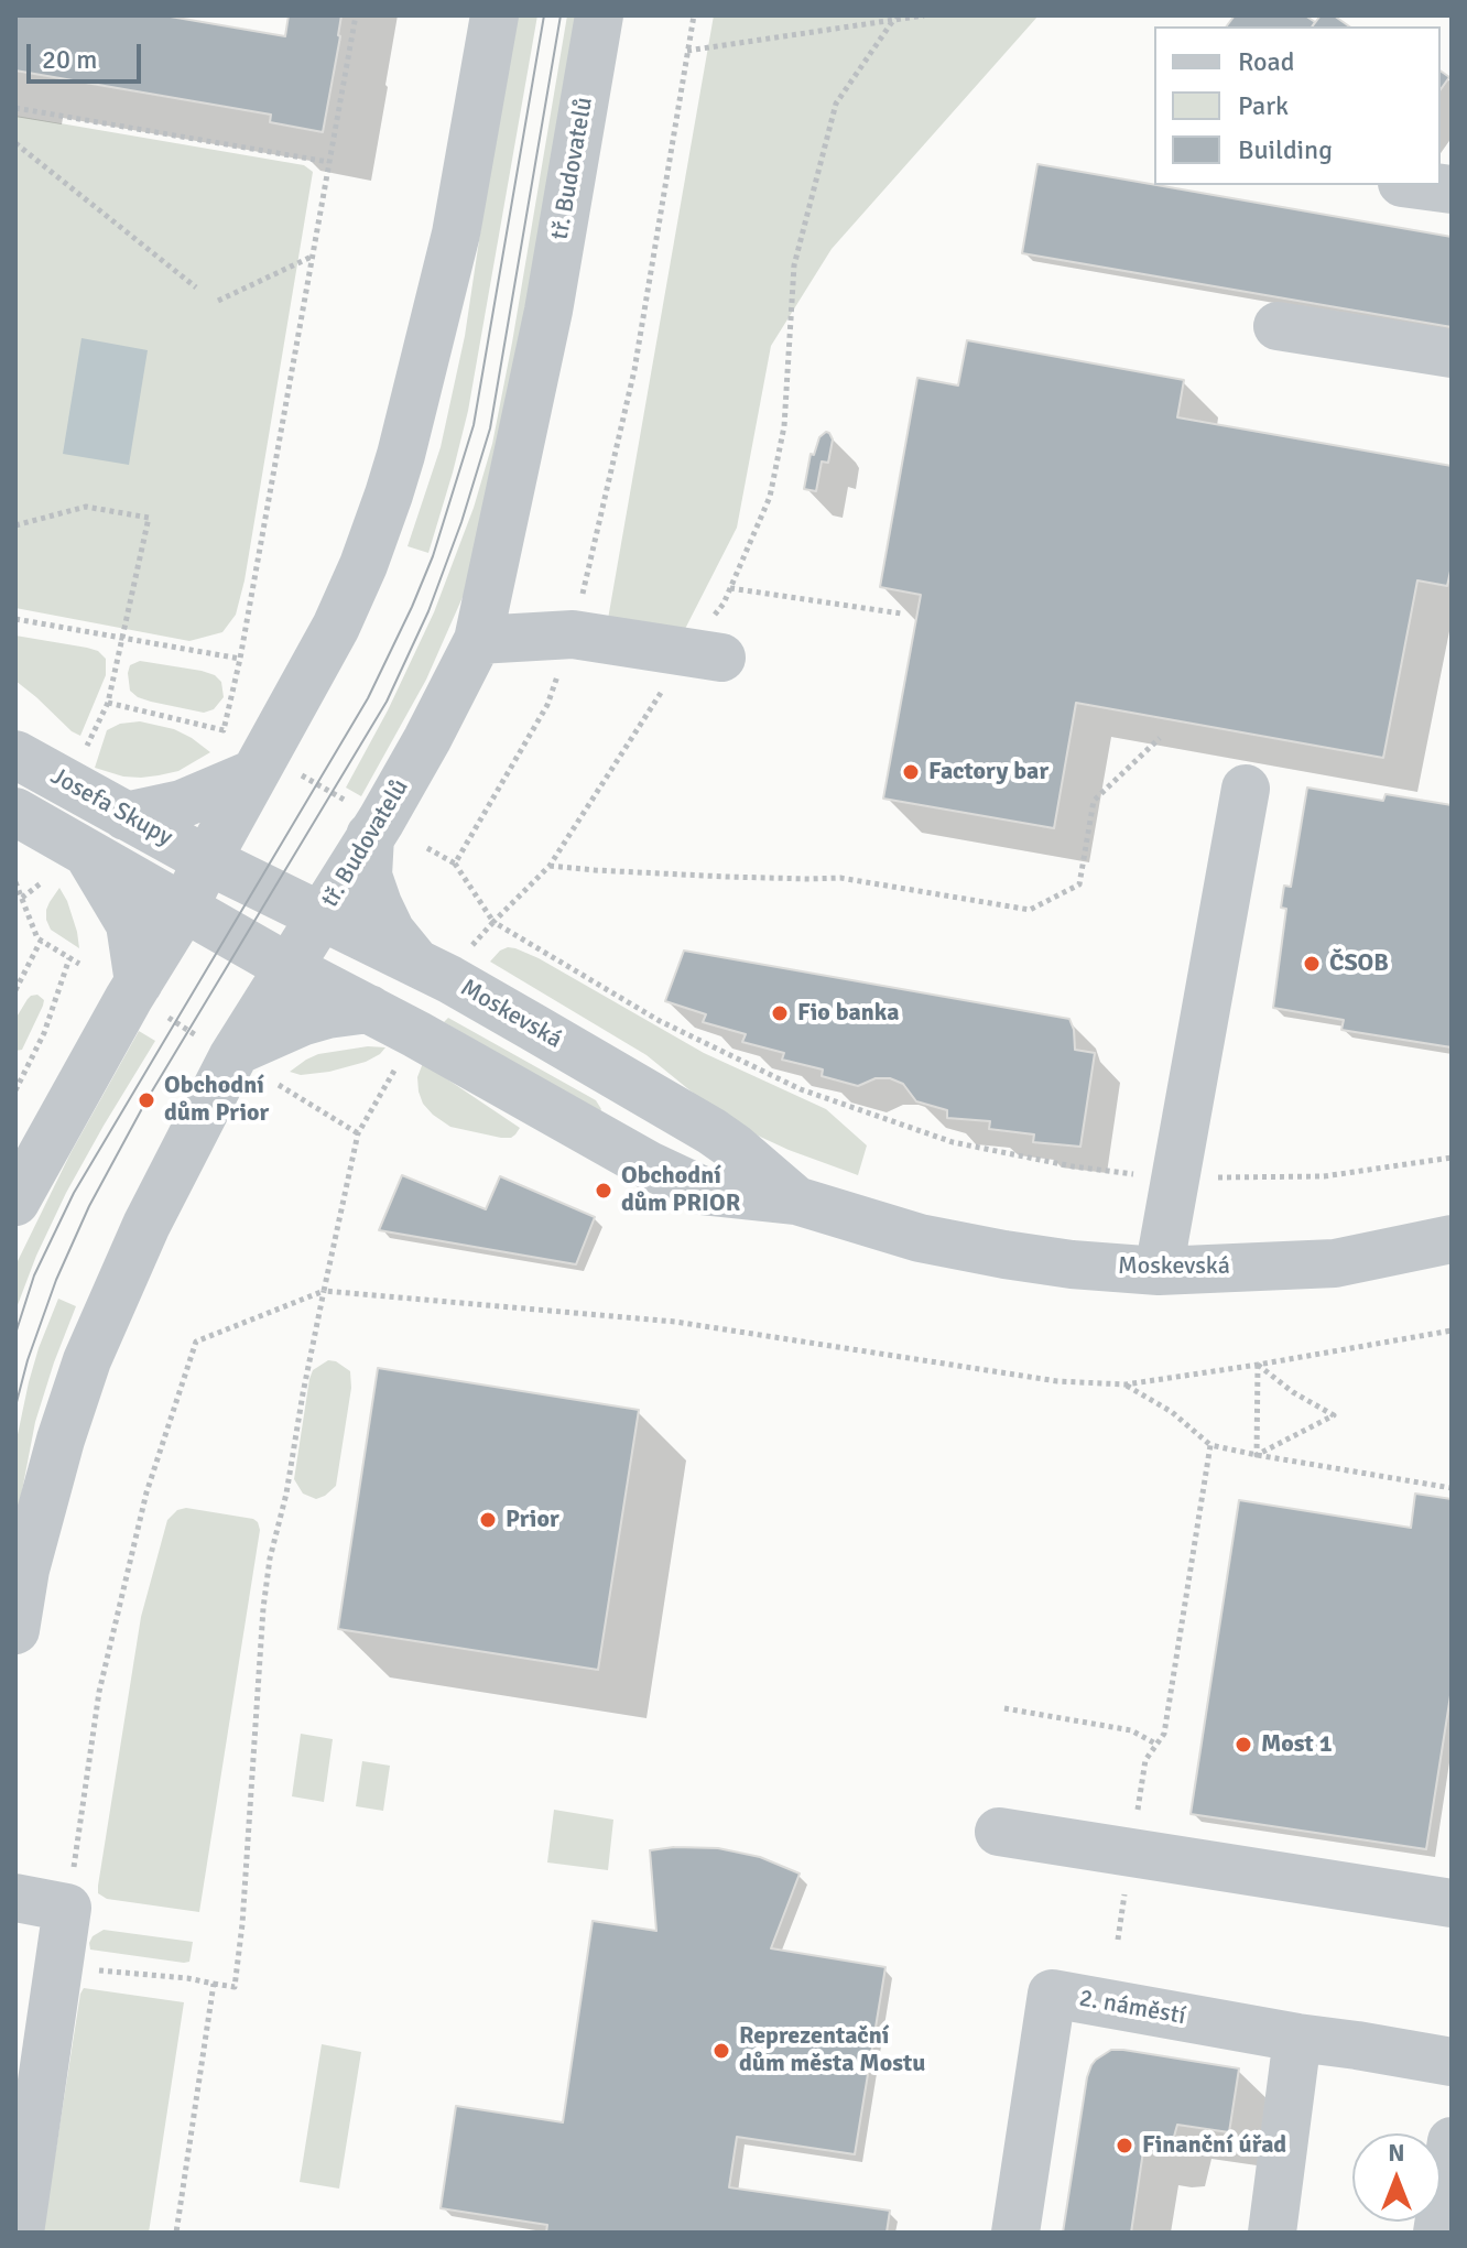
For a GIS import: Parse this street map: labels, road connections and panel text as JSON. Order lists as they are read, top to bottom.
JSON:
{
  "streets": {
    "street": [
      "tř. Budovatelů",
      "Josefa Skupy",
      "Moskevská",
      "2. náměstí"
    ]
  },
  "crossings": [
    ["tř. Budovatelů", "Josefa Skupy"],
    ["tř. Budovatelů", "Moskevská"],
    ["Josefa Skupy", "Moskevská"]
  ],
  "places": [
    "Factory bar",
    "ČSOB",
    "Fio banka",
    "Obchodní dům Prior",
    "Obchodní dům PRIOR",
    "Prior",
    "Most 1",
    "Reprezentační dům města Mostu",
    "Finanční úřad"
  ],
  "legend": ["Road", "Park", "Building"],
  "scale_bar": "20 m",
  "north": "top"
}
